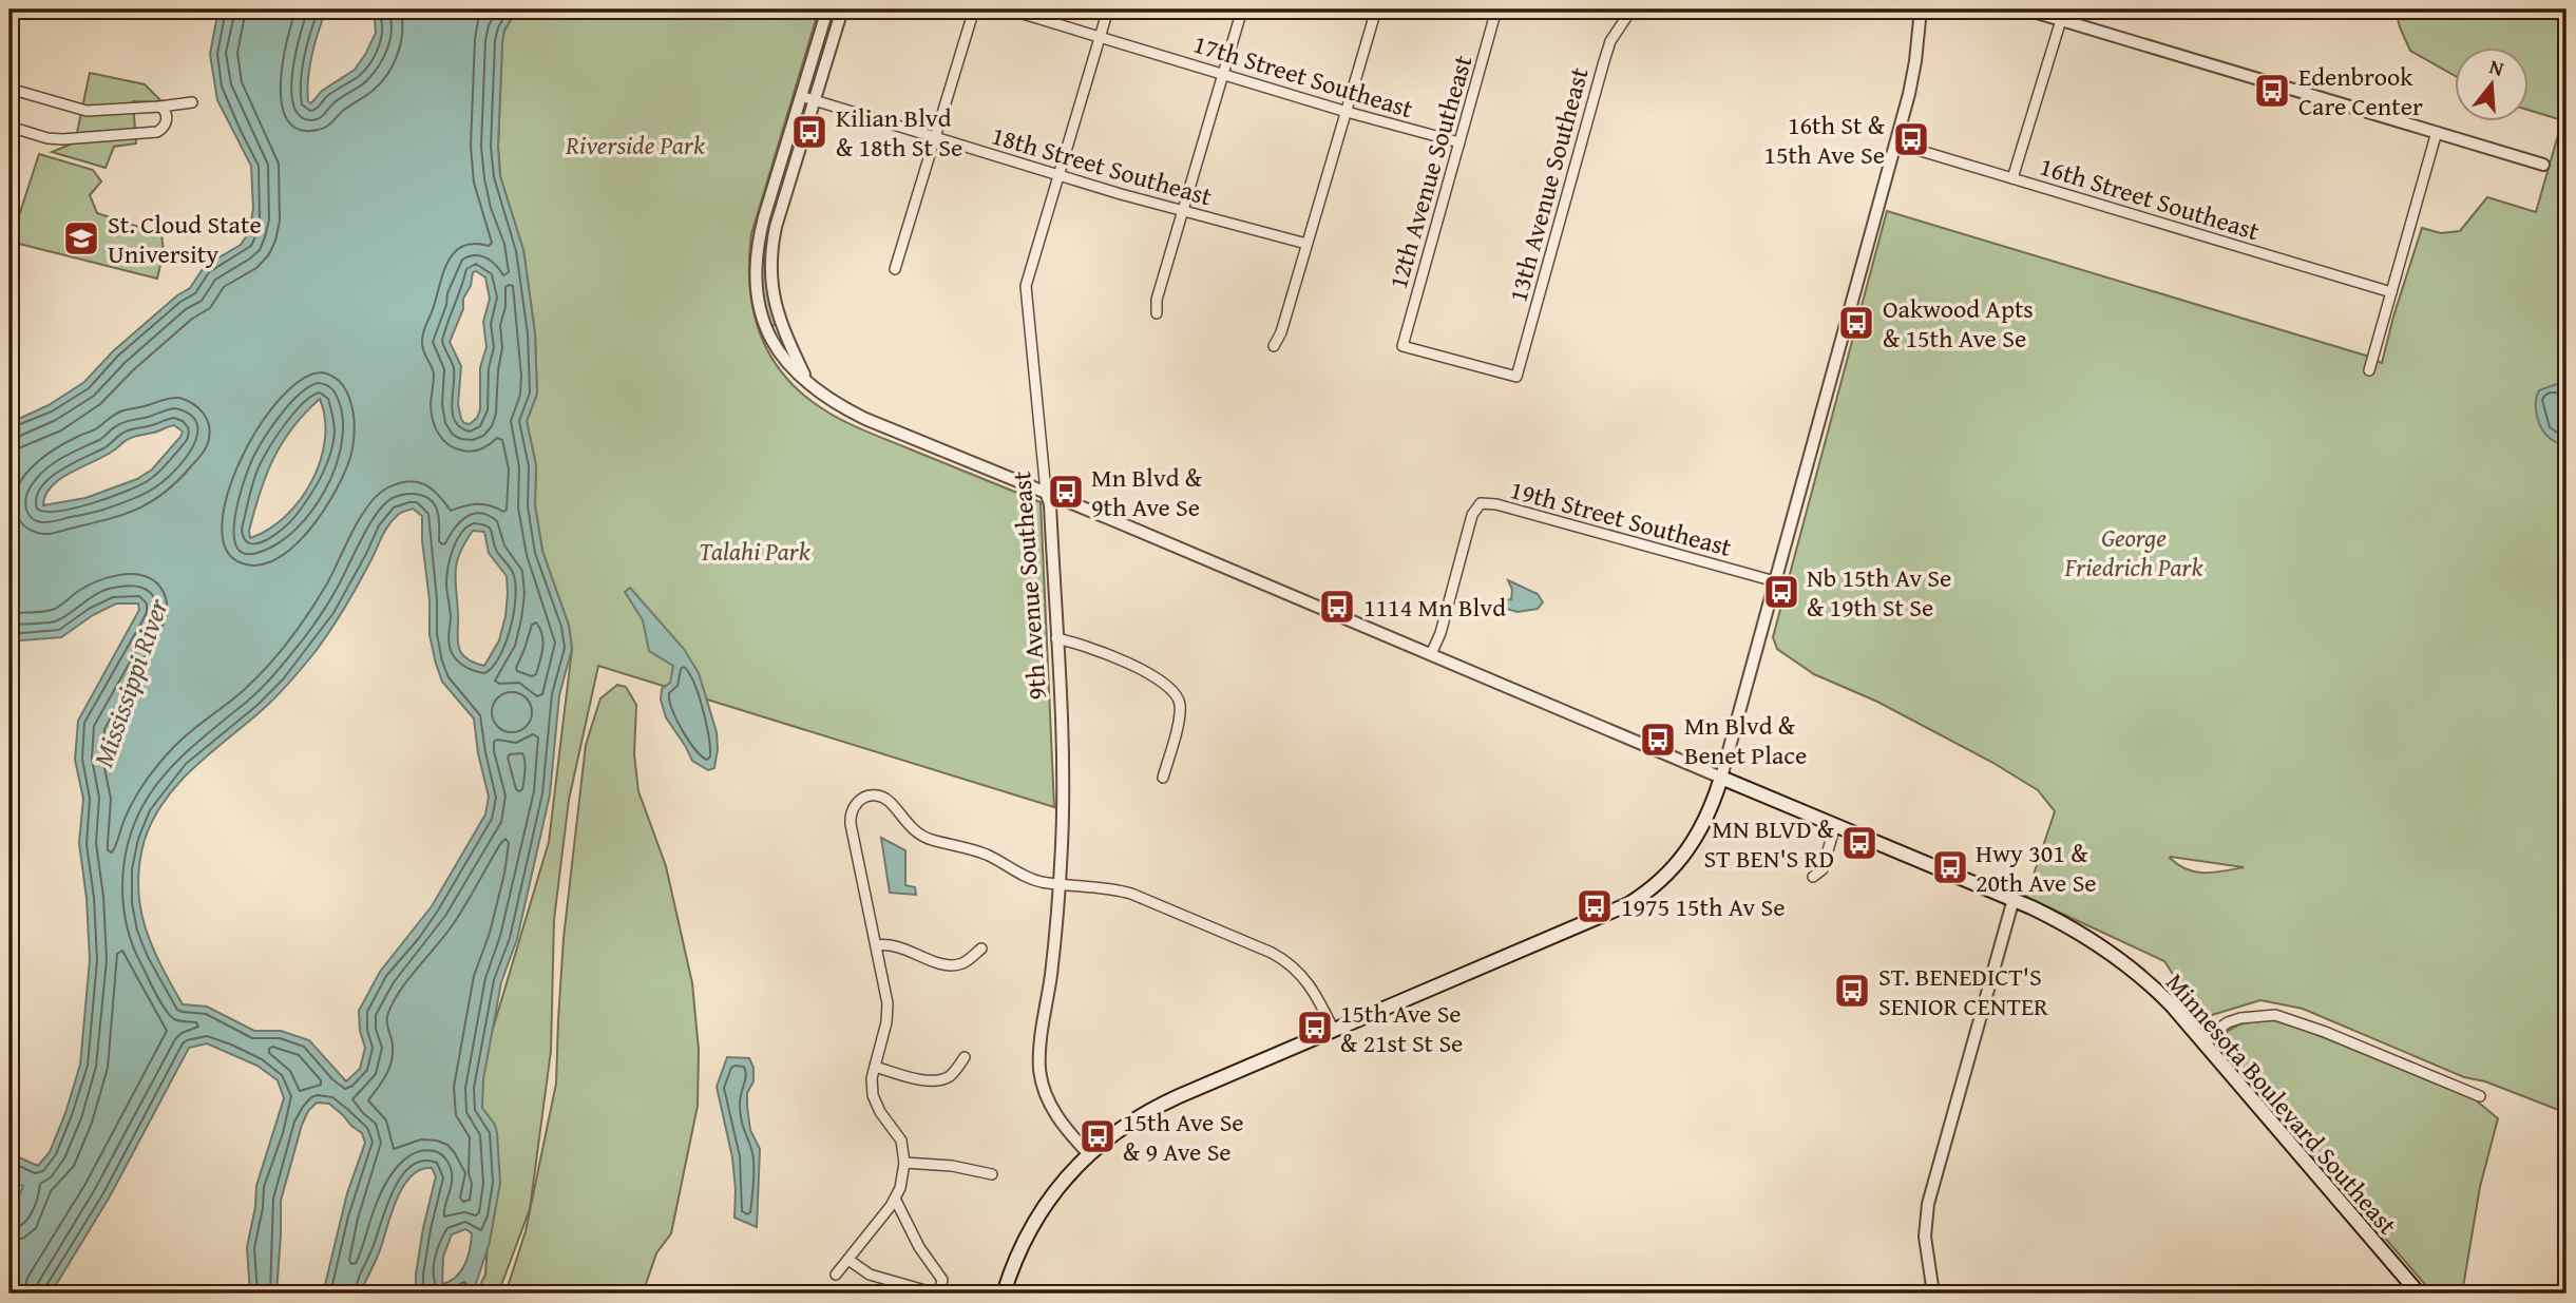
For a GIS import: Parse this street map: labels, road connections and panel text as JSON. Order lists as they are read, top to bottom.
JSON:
{
  "streets": {
    "main road": ["Minnesota Boulevard Southeast"],
    "street": [
      "17th Street Southeast",
      "18th Street Southeast",
      "12th Avenue Southeast",
      "13th Avenue Southeast",
      "16th Street Southeast",
      "19th Street Southeast",
      "9th Avenue Southeast"
    ]
  },
  "crossings": [
    ["17th Street Southeast", "12th Avenue Southeast"],
    ["17th Street Southeast", "9th Avenue Southeast"],
    ["18th Street Southeast", "9th Avenue Southeast"],
    ["18th Street Southeast", "Minnesota Boulevard Southeast"],
    ["12th Avenue Southeast", "13th Avenue Southeast"],
    ["19th Street Southeast", "Minnesota Boulevard Southeast"],
    ["9th Avenue Southeast", "Minnesota Boulevard Southeast"]
  ],
  "water": ["Mississippi River"],
  "parks": ["Riverside Park", "George Friedrich Park", "Talahi Park"],
  "places": {
    "bus stop": [
      "Edenbrook Care Center",
      "Kilian Blvd & 18th St Se",
      "16th St & 15th Ave Se",
      "Oakwood Apts & 15th Ave Se",
      "Mn Blvd & 9th Ave Se",
      "Nb 15th Av Se & 19th St Se",
      "1114 Mn Blvd",
      "Mn Blvd & Benet Place",
      "MN BLVD & ST BEN'S RD",
      "Hwy 301 & 20th Ave Se",
      "1975 15th Av Se",
      "ST. BENEDICT'S SENIOR CENTER",
      "15th Ave Se & 21st St Se",
      "15th Ave Se & 9 Ave Se"
    ],
    "school or university": ["St. Cloud State University"]
  },
  "north": "top"
}
